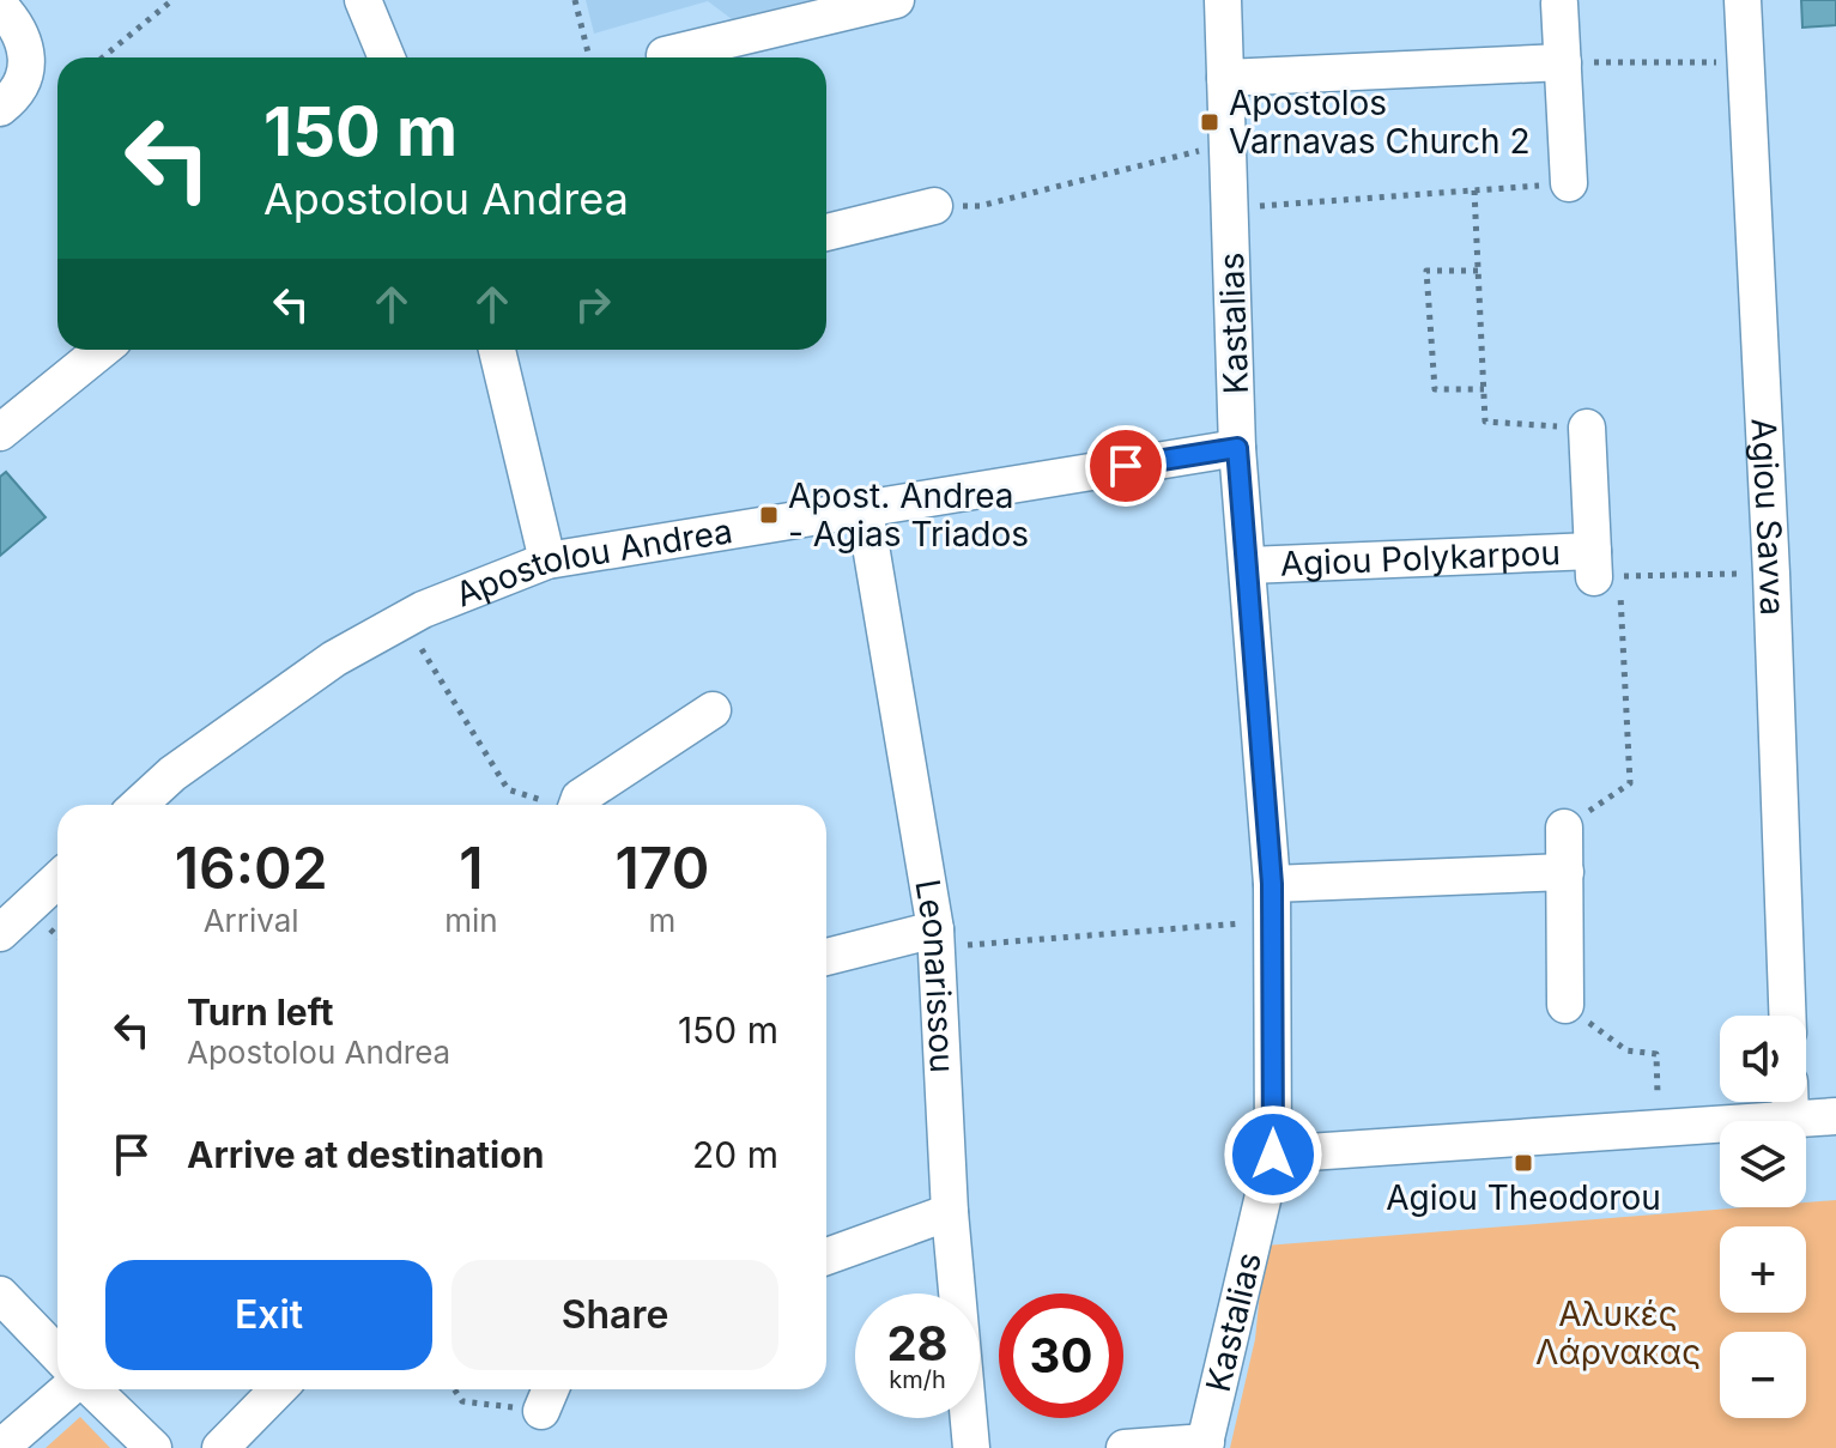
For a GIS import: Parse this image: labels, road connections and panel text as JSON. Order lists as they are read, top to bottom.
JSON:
{
  "streets": {
    "street": [
      "Kastalias",
      "Agiou Savva",
      "Agiou Polykarpou",
      "Apostolou Andrea",
      "Leonarissou"
    ]
  },
  "crossings": [
    ["Kastalias", "Agiou Polykarpou"],
    ["Kastalias", "Apostolou Andrea"],
    ["Apostolou Andrea", "Leonarissou"]
  ],
  "parks": ["Αλυκές Λάρνακας"],
  "places": {
    "transit": ["Apostolos Varnavas Church 2", "Apost. Andrea - Agias Triados", "Agiou Theodorou"]
  },
  "page": {
    "turn": ["150 m", "Apostolou Andrea"],
    "eta": [
      "16:02",
      "Arrival",
      "1",
      "min",
      "170",
      "m"
    ],
    "list": [
      {
        "name": "Turn left",
        "note": "Apostolou Andrea",
        "value": "150 m"
      },
      {
        "name": "Arrive at destination",
        "value": "20 m"
      }
    ],
    "map_buttons": ["+", "−"],
    "buttons": ["Exit", "Share"],
    "speed": "28 km/h",
    "limit": "30"
  }
}
